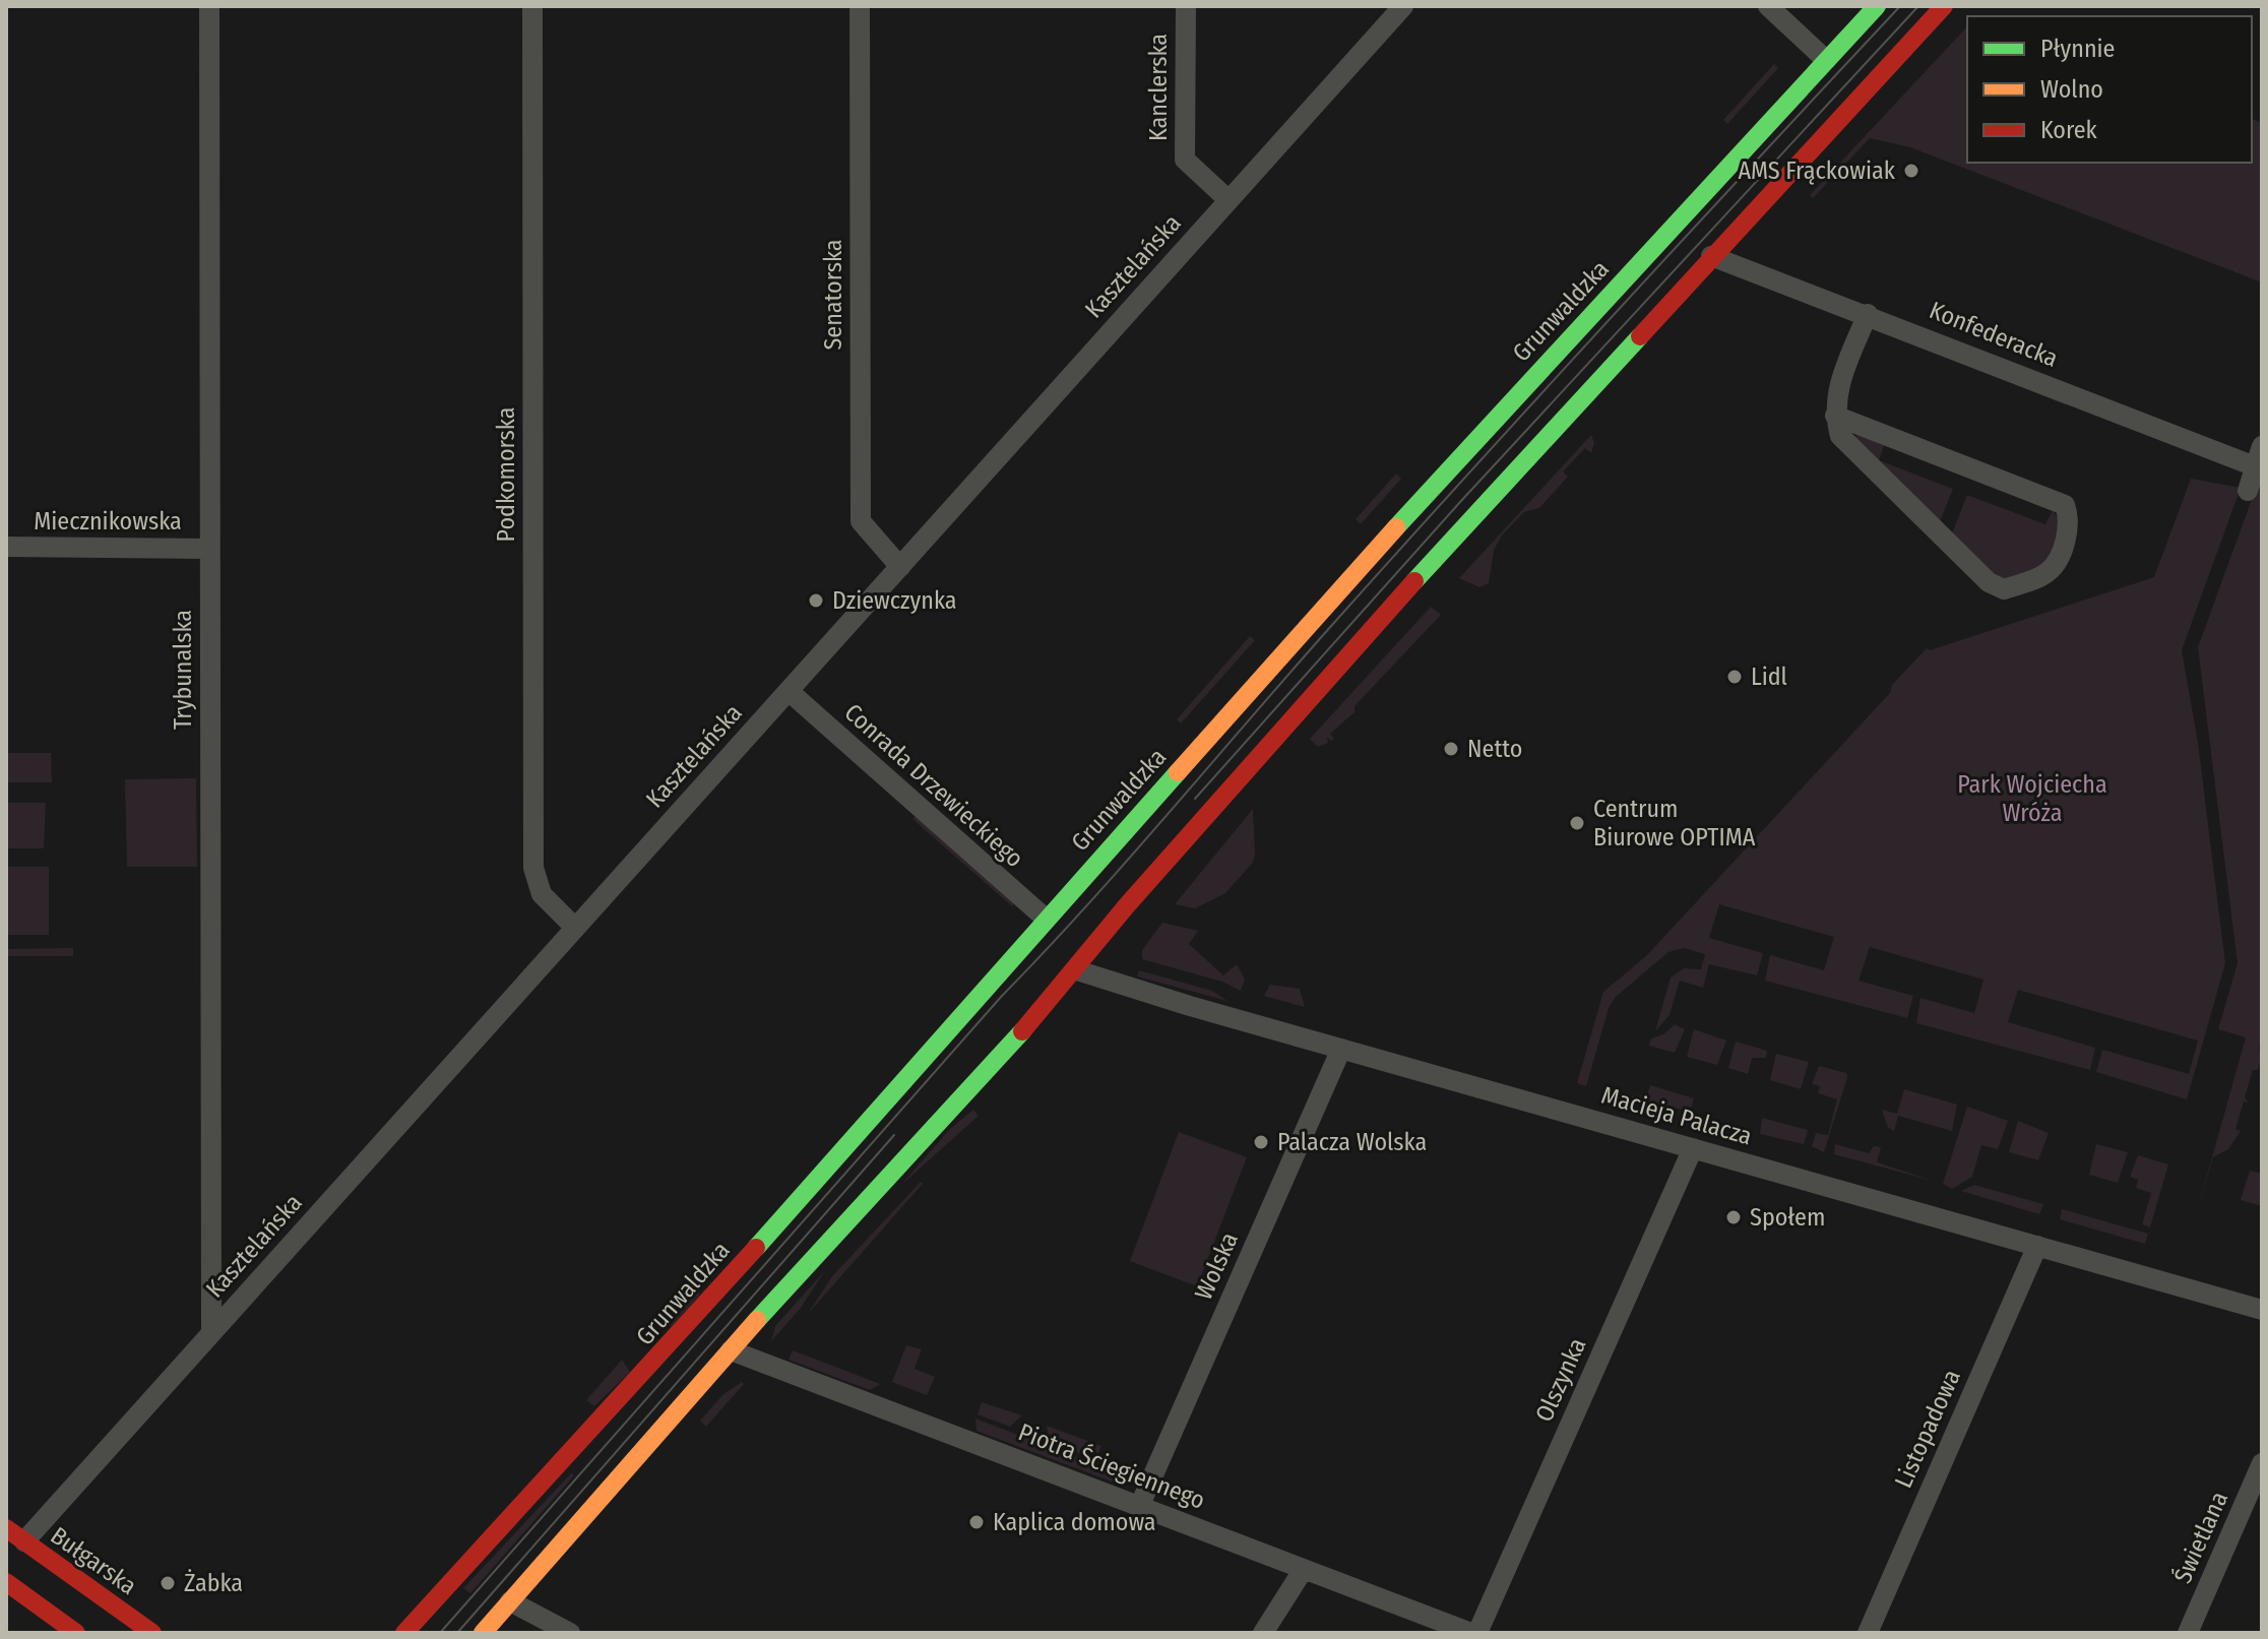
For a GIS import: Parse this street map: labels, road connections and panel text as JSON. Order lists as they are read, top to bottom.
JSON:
{
  "streets": {
    "street": [
      "Kanclerska",
      "Kasztelańska",
      "Senatorska",
      "Grunwaldzka",
      "Konfederacka",
      "Podkomorska",
      "Miecznikowska",
      "Trybunalska",
      "Conrada Drzewieckiego",
      "Macieja Palacza",
      "Wolska",
      "Olszynka",
      "Listopadowa",
      "Piotra Ściegiennego",
      "Świetlana",
      "Bułgarska"
    ]
  },
  "crossings": [
    ["Kanclerska", "Kasztelańska"],
    ["Kasztelańska", "Senatorska"],
    ["Kasztelańska", "Podkomorska"],
    ["Kasztelańska", "Trybunalska"],
    ["Kasztelańska", "Conrada Drzewieckiego"],
    ["Kasztelańska", "Bułgarska"],
    ["Grunwaldzka", "Konfederacka"],
    ["Grunwaldzka", "Conrada Drzewieckiego"],
    ["Grunwaldzka", "Macieja Palacza"],
    ["Grunwaldzka", "Piotra Ściegiennego"],
    ["Miecznikowska", "Trybunalska"],
    ["Macieja Palacza", "Wolska"],
    ["Macieja Palacza", "Olszynka"],
    ["Macieja Palacza", "Listopadowa"],
    ["Wolska", "Piotra Ściegiennego"],
    ["Olszynka", "Piotra Ściegiennego"]
  ],
  "parks": ["Park Wojciecha Wróża"],
  "places": [
    "AMS Frąckowiak",
    "Dziewczynka",
    "Lidl",
    "Netto",
    "Centrum Biurowe OPTIMA",
    "Palacza Wolska",
    "Społem",
    "Kaplica domowa",
    "Żabka"
  ],
  "legend": ["Płynnie", "Wolno", "Korek"]
}
